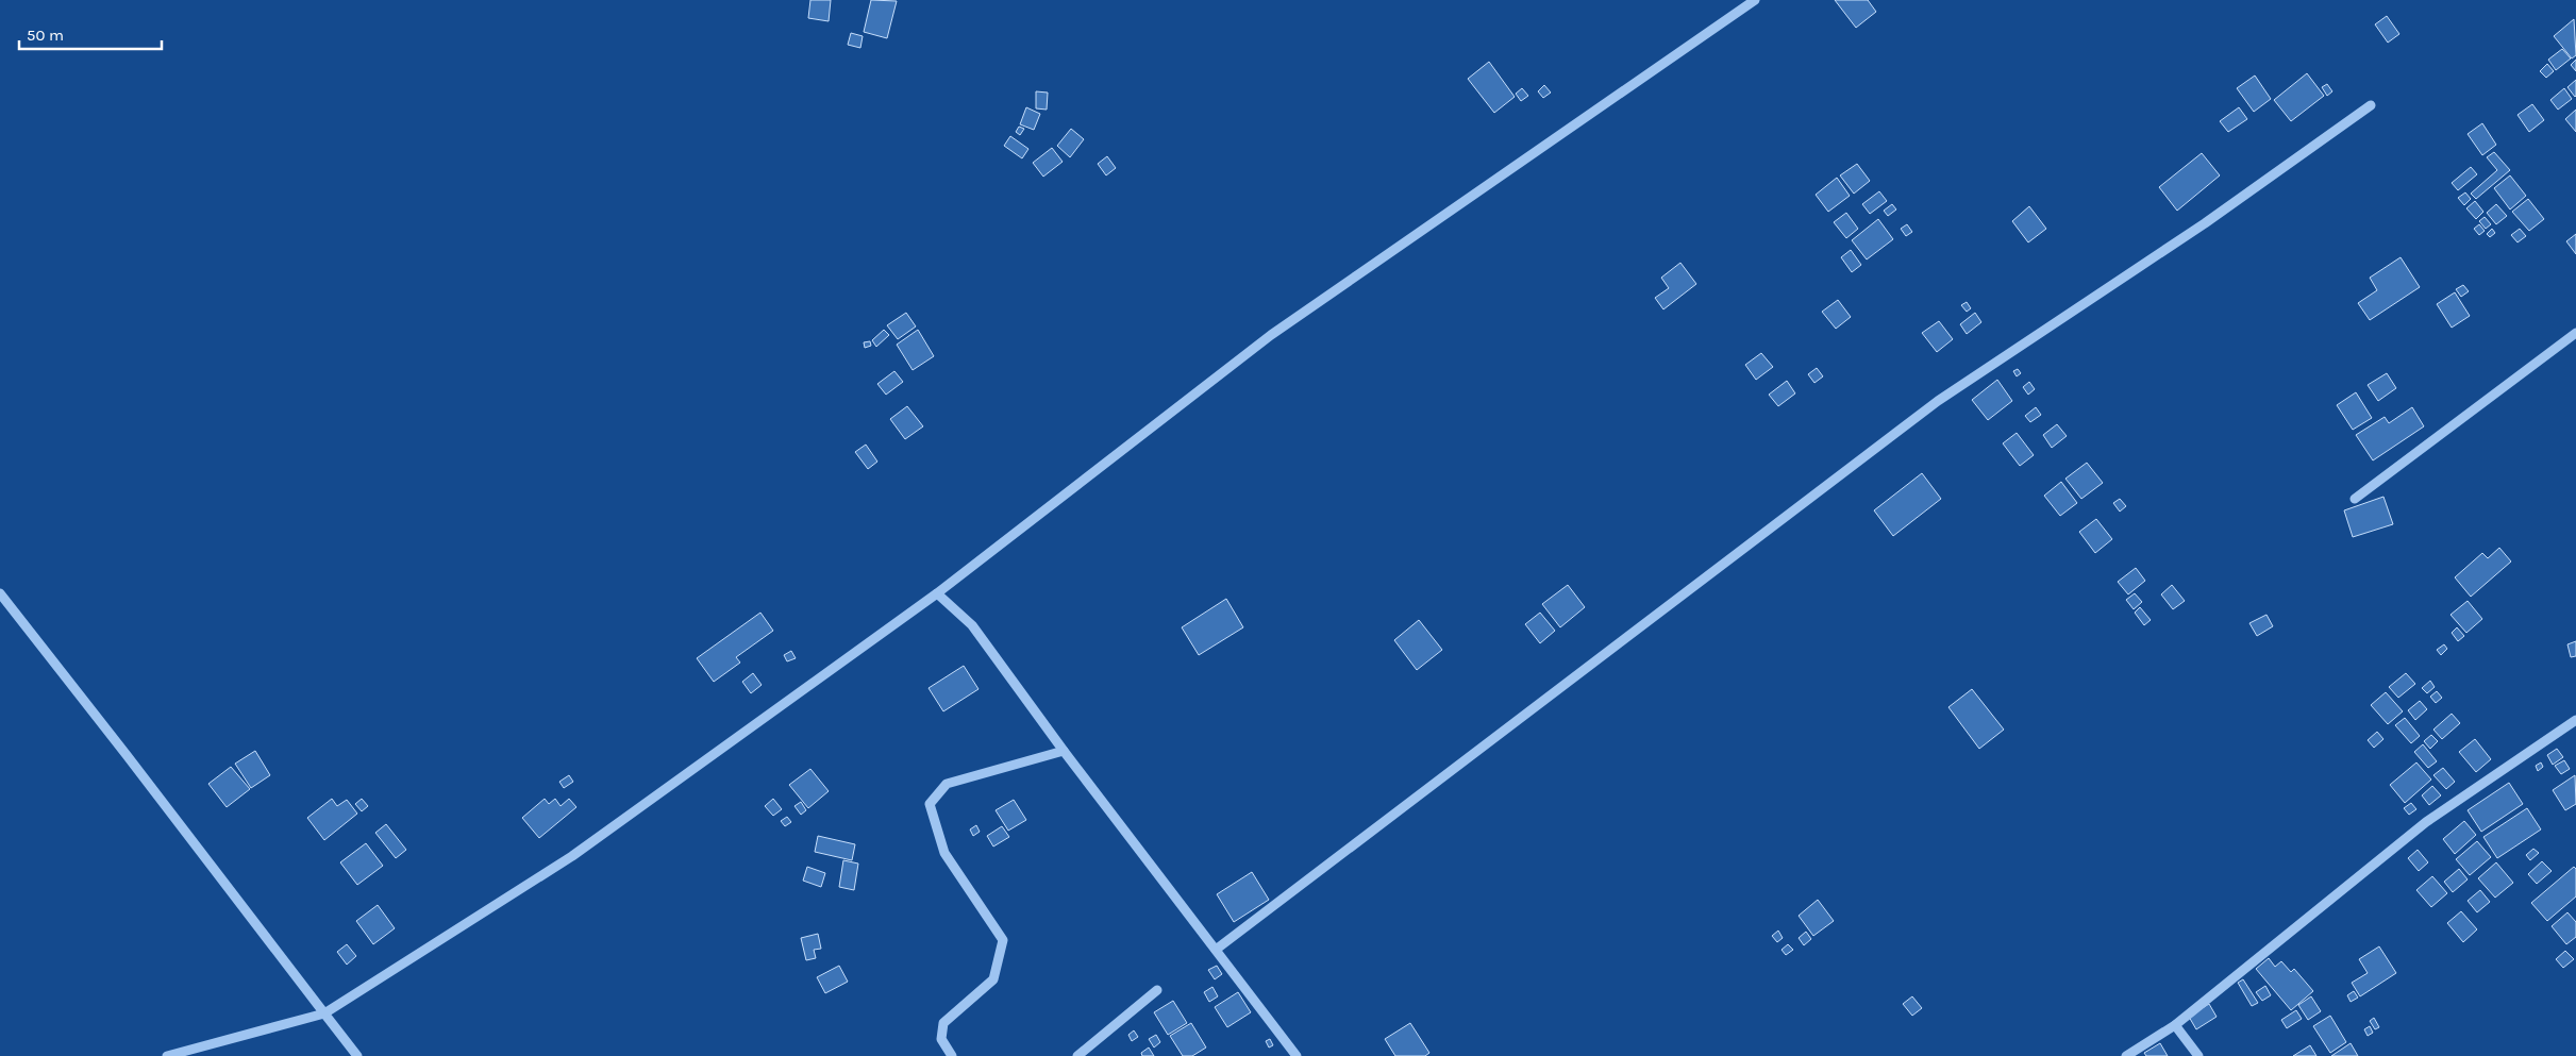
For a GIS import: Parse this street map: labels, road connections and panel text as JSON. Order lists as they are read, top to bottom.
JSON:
{
  "scale_bar": "50 m"
}
